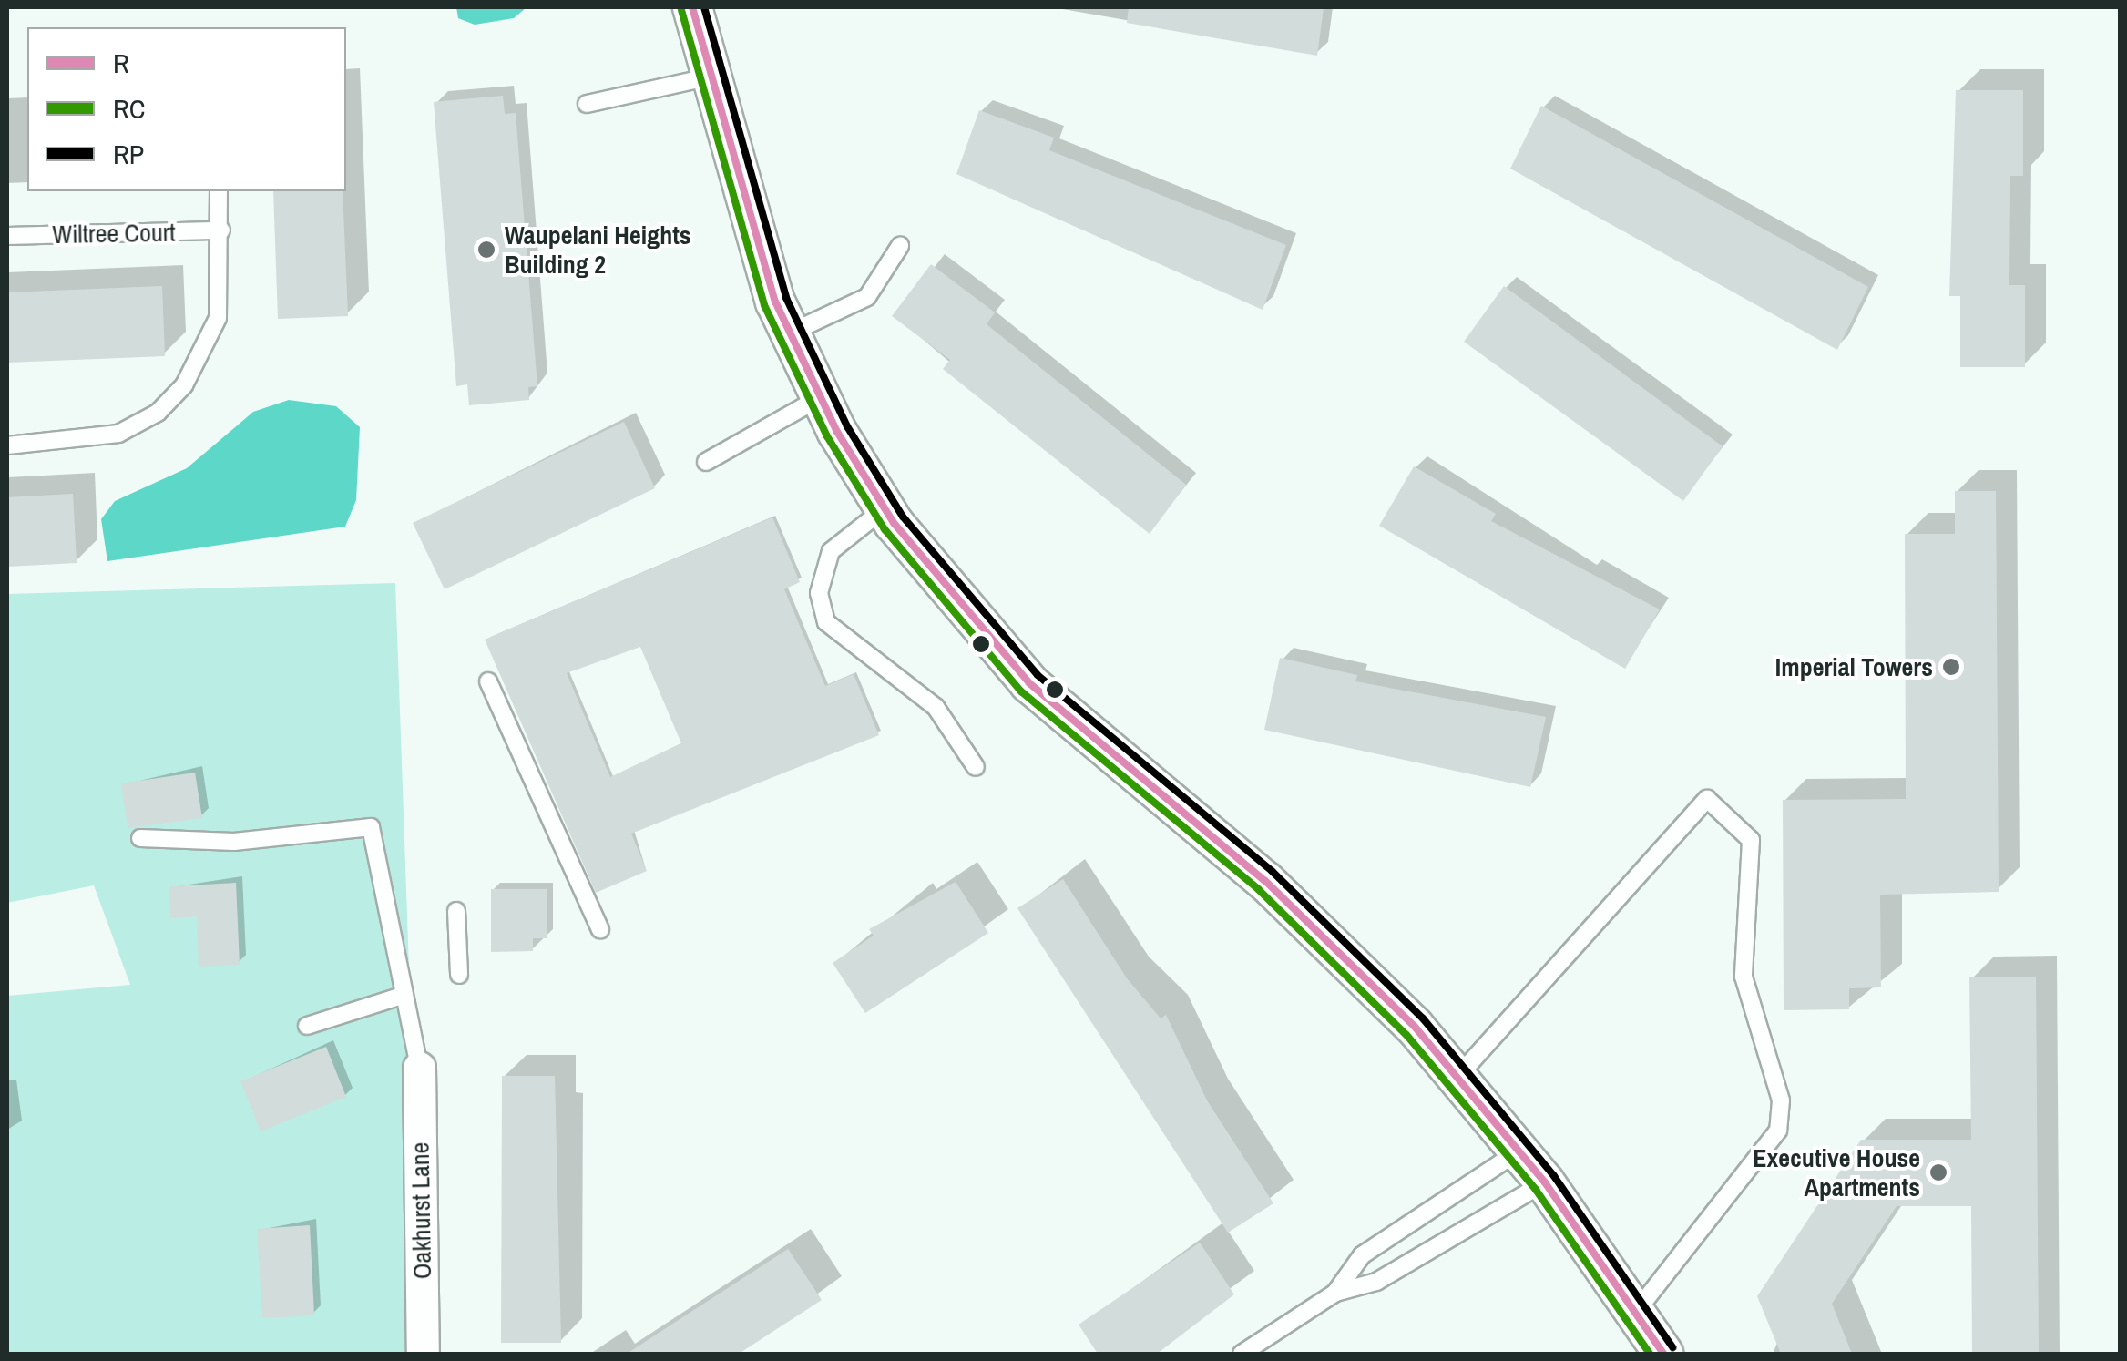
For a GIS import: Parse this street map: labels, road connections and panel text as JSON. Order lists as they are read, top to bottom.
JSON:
{
  "streets": {
    "street": ["Oakhurst Lane"],
    "lane": ["Wiltree Court"]
  },
  "places": ["Waupelani Heights Building 2", "Imperial Towers", "Executive House Apartments"],
  "lines": ["transit line R", "transit line RP", "transit line RC"],
  "legend": ["R", "RC", "RP"]
}
